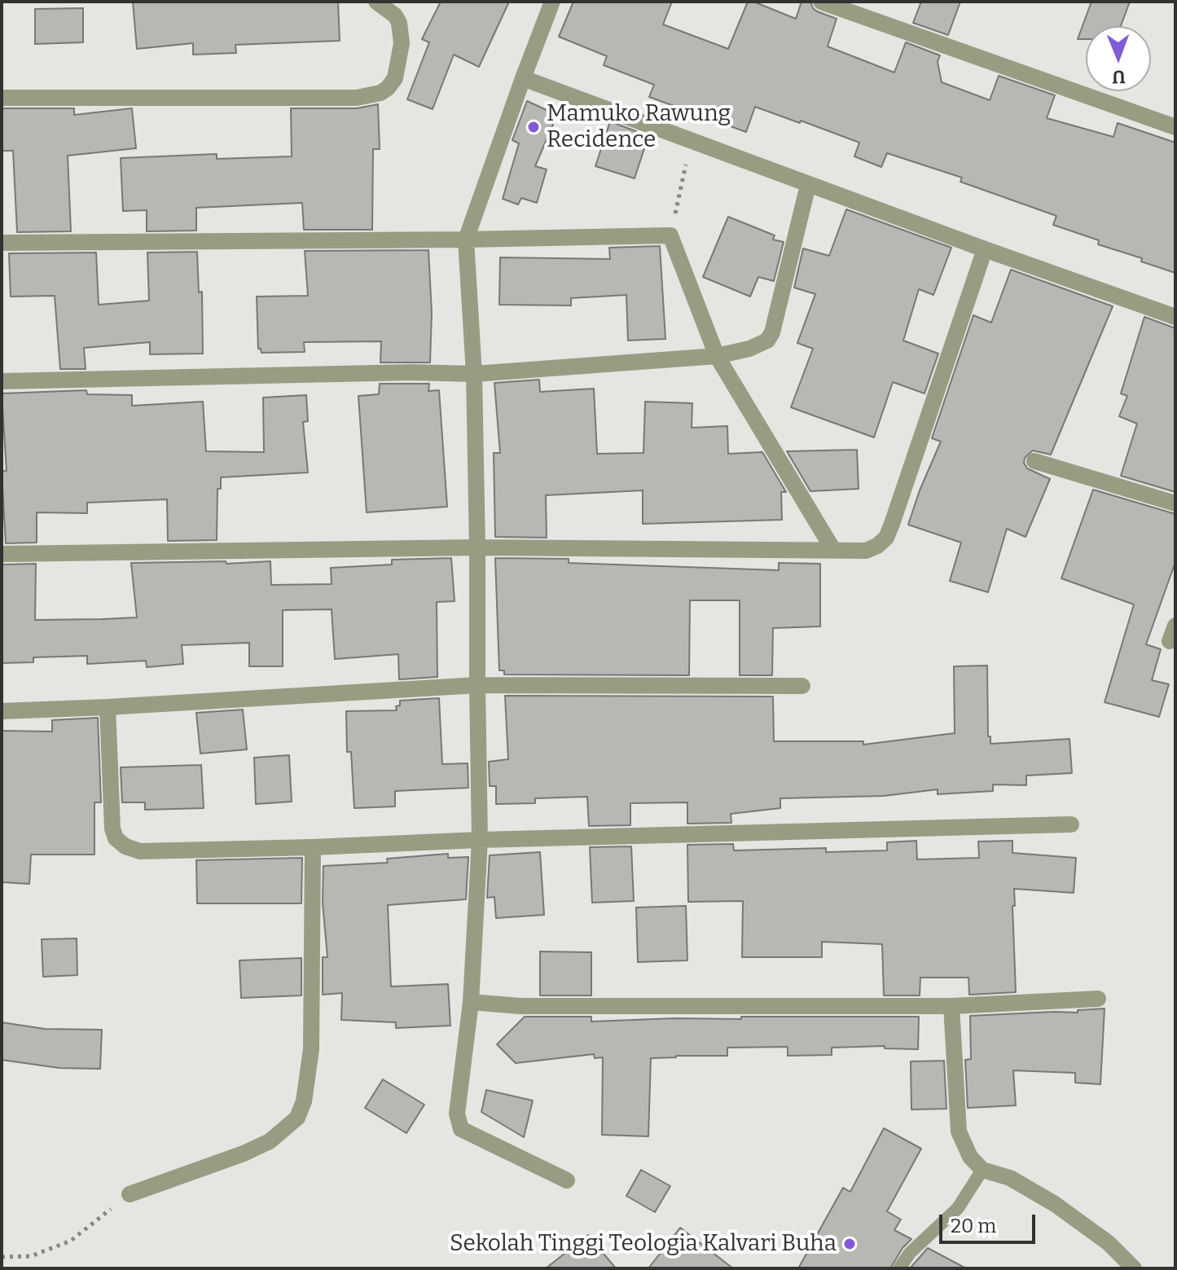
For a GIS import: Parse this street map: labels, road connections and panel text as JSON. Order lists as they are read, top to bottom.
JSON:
{
  "places": ["Mamuko Rawung Recidence", "Sekolah Tinggi Teologia Kalvari Buha"],
  "scale_bar": "20 m",
  "north": "bottom"
}
